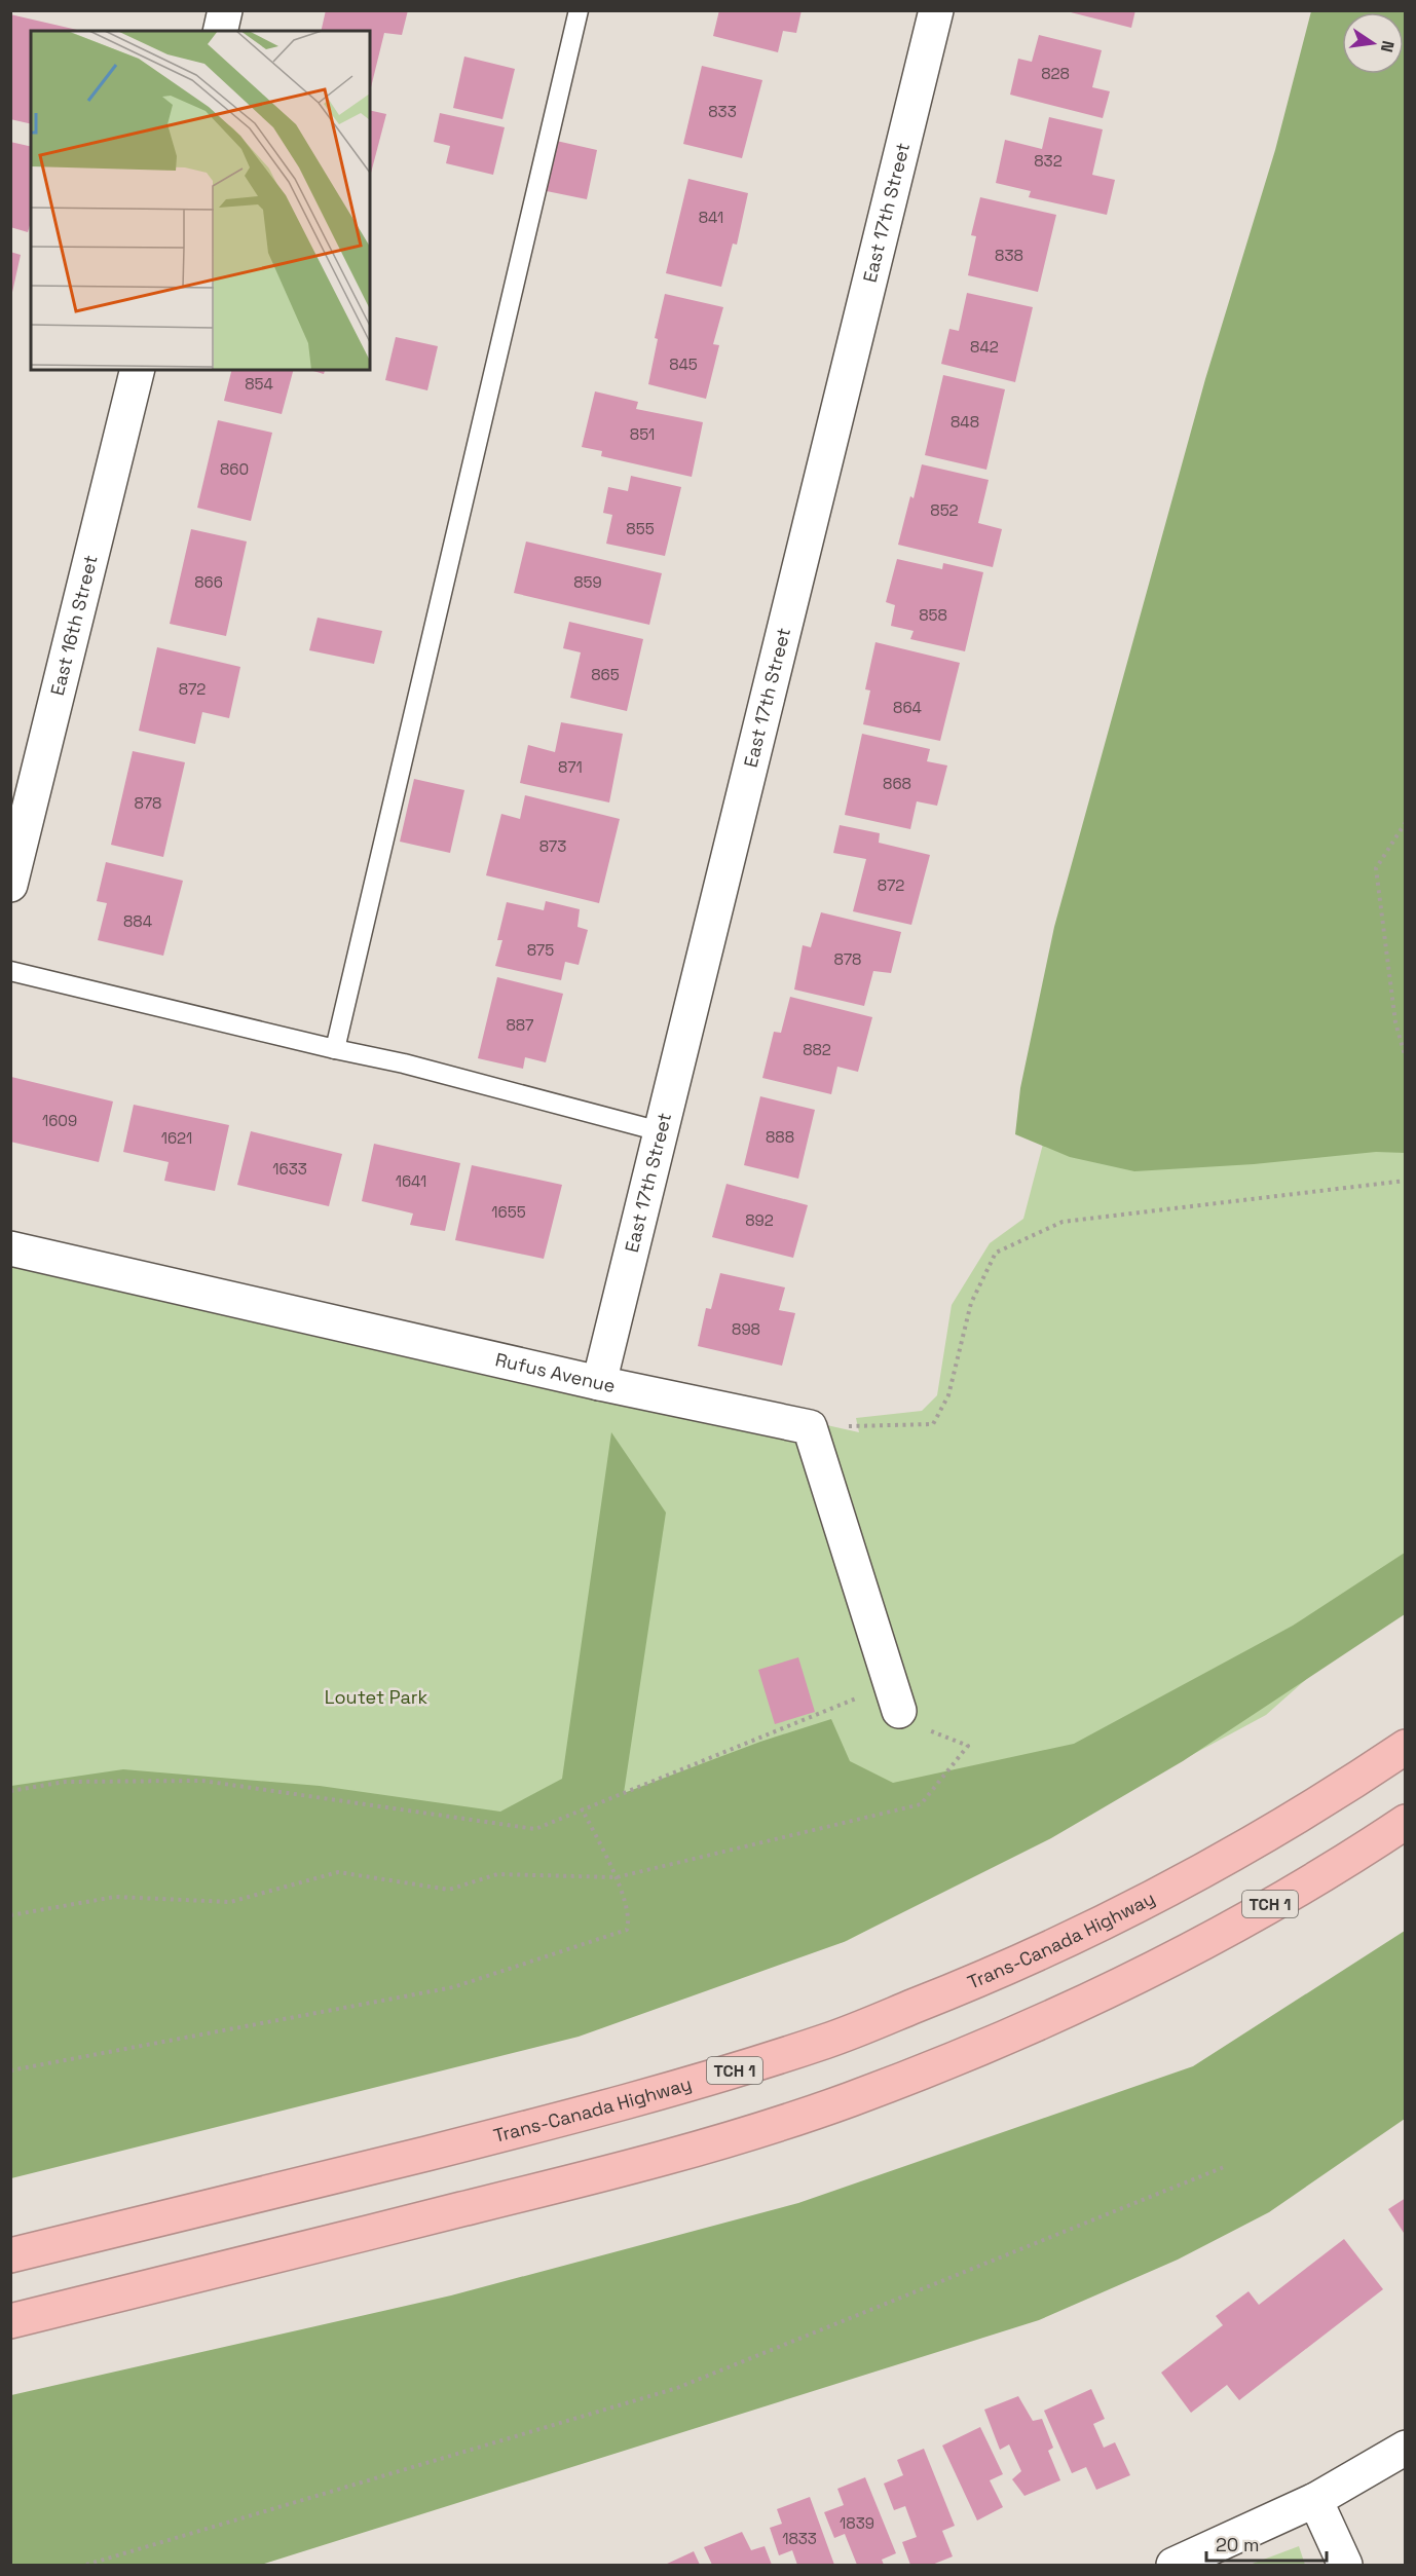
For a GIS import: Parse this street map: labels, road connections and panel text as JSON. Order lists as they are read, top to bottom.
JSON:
{
  "streets": {
    "highway": ["TCH 1", "Trans-Canada Highway"],
    "street": ["East 17th Street", "East 16th Street", "Rufus Avenue"]
  },
  "crossings": [
    ["East 17th Street", "Rufus Avenue"]
  ],
  "parks": ["Loutet Park"],
  "house_numbers": [
    "828",
    "833",
    "832",
    "841",
    "838",
    "842",
    "845",
    "854",
    "848",
    "851",
    "860",
    "852",
    "855",
    "866",
    "859",
    "858",
    "865",
    "872",
    "864",
    "871",
    "868",
    "878",
    "873",
    "872",
    "884",
    "875",
    "878",
    "887",
    "882",
    "1609",
    "888",
    "1621",
    "1633",
    "1641",
    "1655",
    "892",
    "898",
    "1839",
    "1833"
  ],
  "scale_bar": "20 m",
  "north": "right"
}
